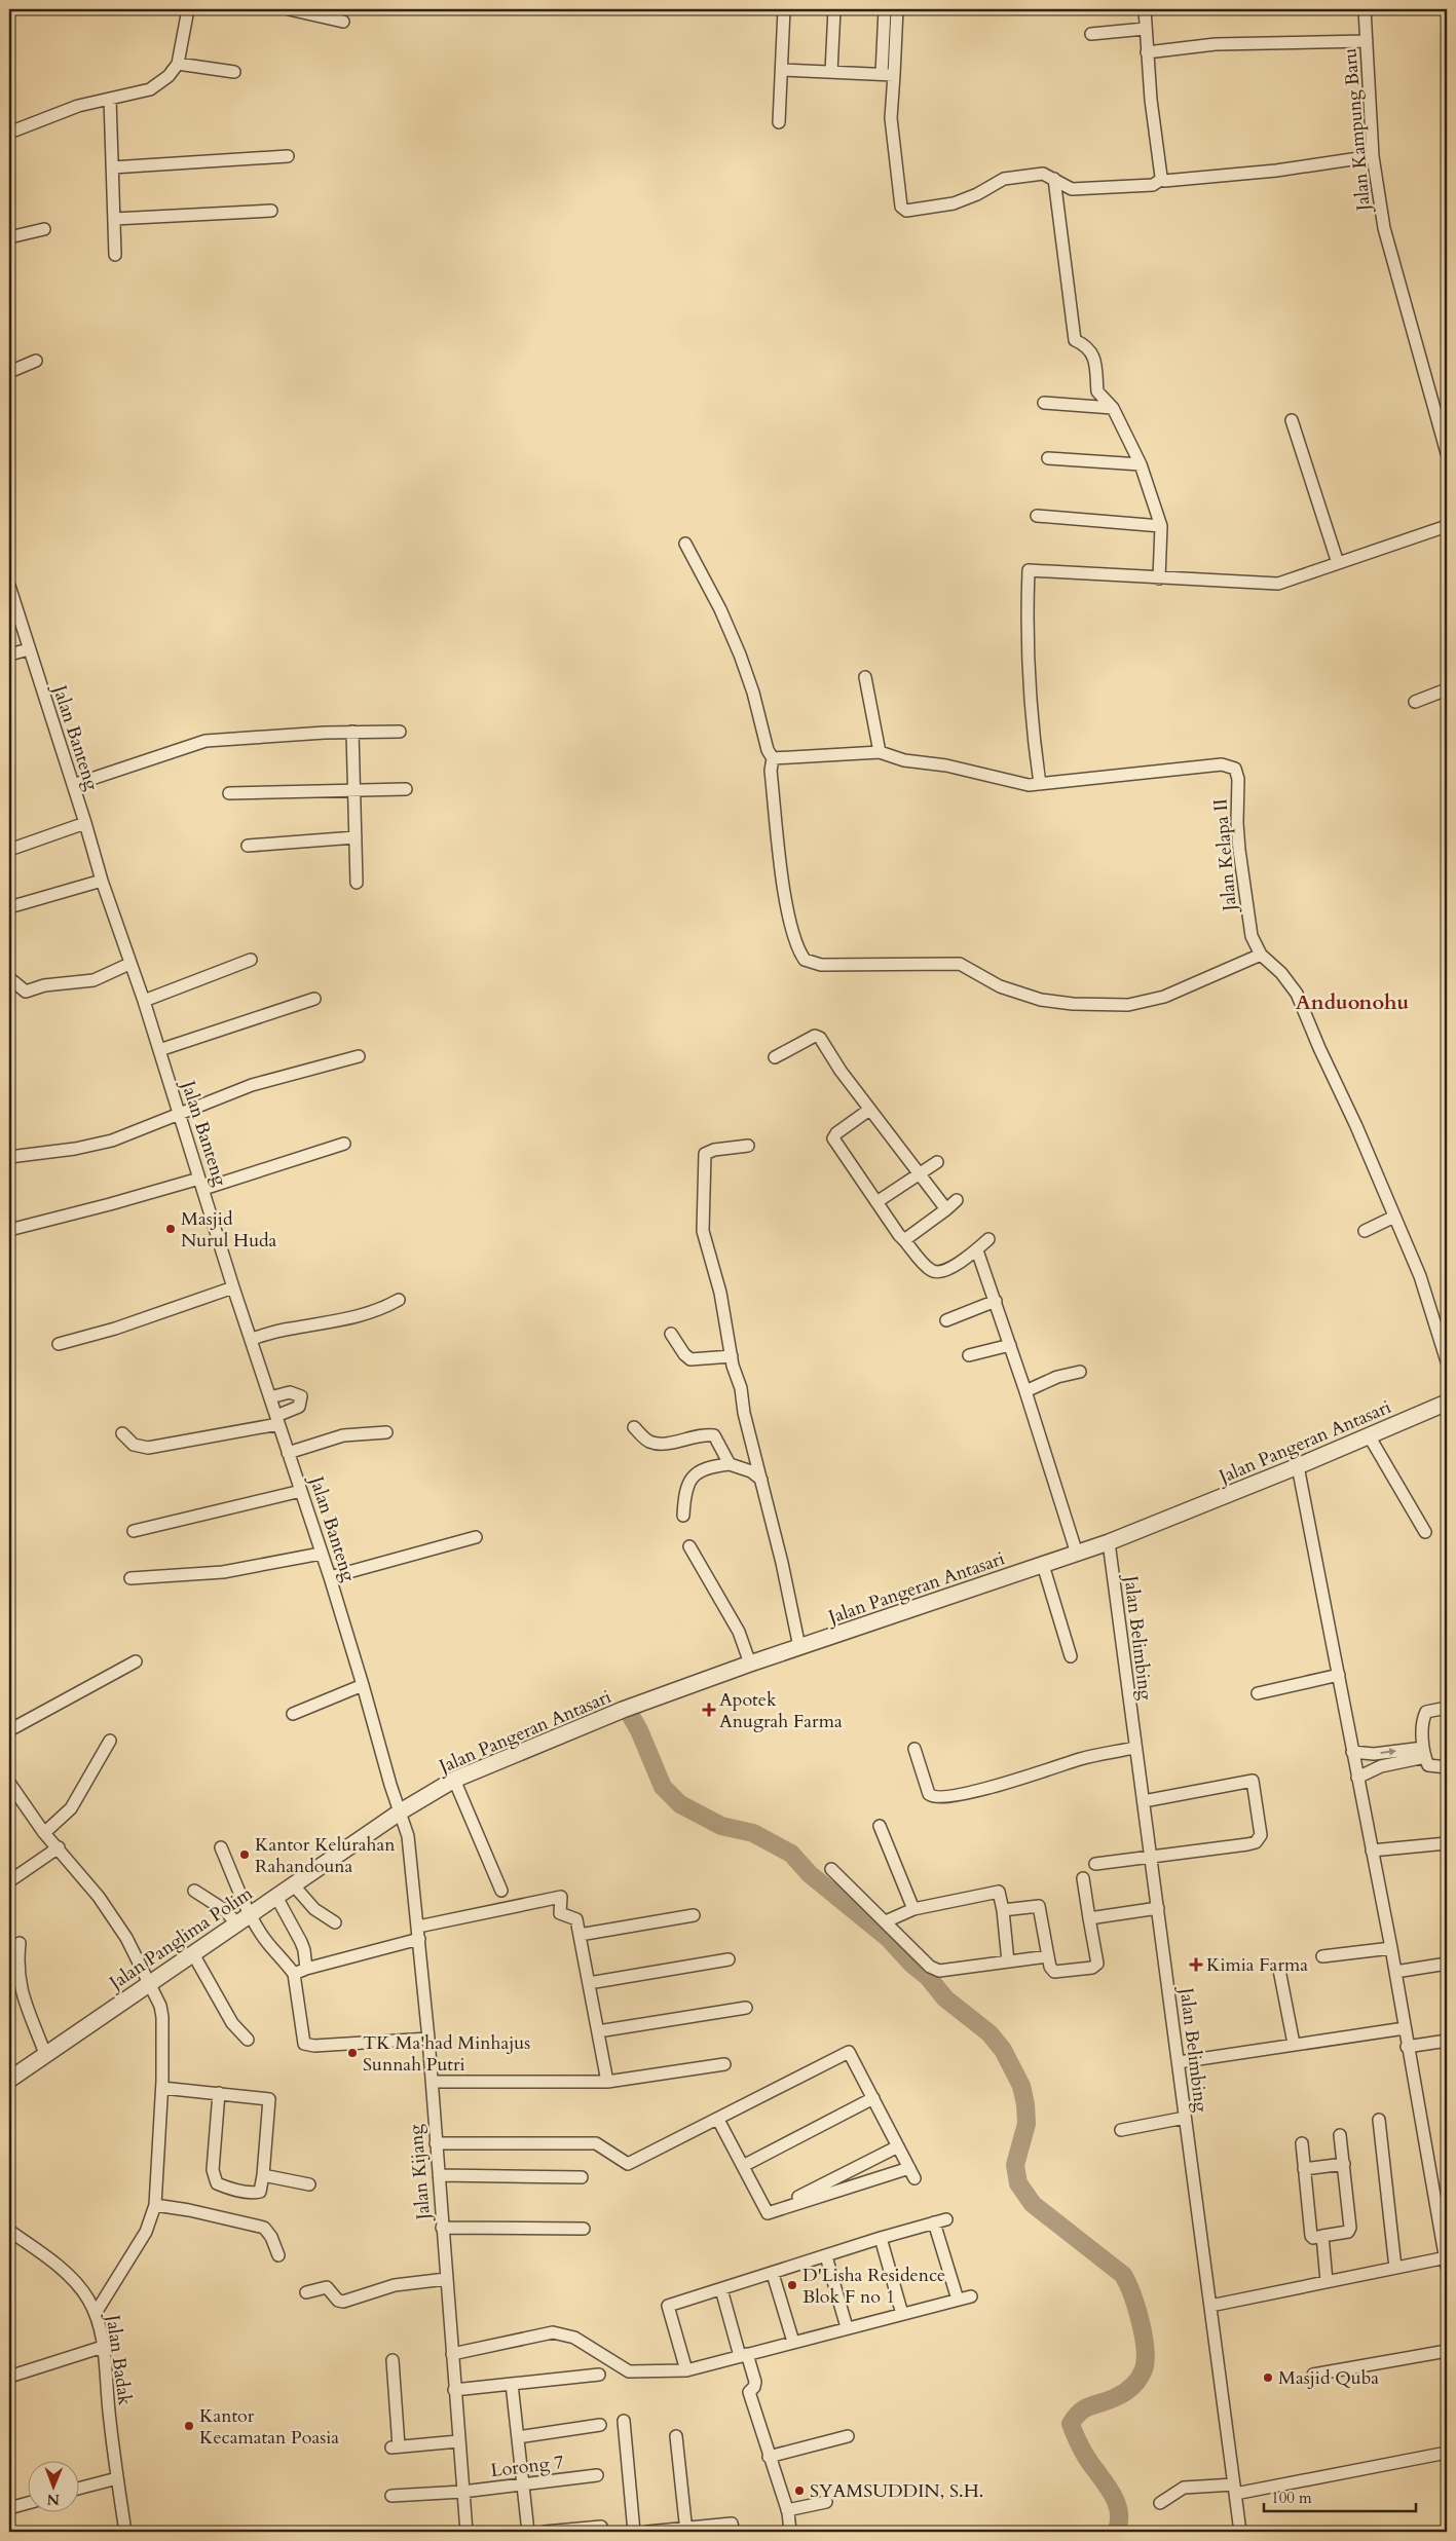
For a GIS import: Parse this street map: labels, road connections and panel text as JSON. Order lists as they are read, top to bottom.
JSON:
{
  "streets": {
    "street": [
      "Jalan Kampung Baru",
      "Jalan Banteng",
      "Jalan Kelapa II",
      "Jalan Pangeran Antasari",
      "Jalan Belimbing",
      "Jalan Panglima Polim",
      "Jalan Kijang",
      "Jalan Badak",
      "Lorong 7"
    ]
  },
  "crossings": [
    ["Jalan Banteng", "Jalan Pangeran Antasari"],
    ["Jalan Banteng", "Jalan Panglima Polim"],
    ["Jalan Banteng", "Jalan Kijang"],
    ["Jalan Pangeran Antasari", "Jalan Belimbing"],
    ["Jalan Pangeran Antasari", "Jalan Panglima Polim"],
    ["Jalan Pangeran Antasari", "Jalan Kijang"],
    ["Jalan Panglima Polim", "Jalan Kijang"],
    ["Jalan Kijang", "Lorong 7"]
  ],
  "districts": ["Anduonohu"],
  "places": {
    "other": [
      "Masjid Nurul Huda",
      "Kantor Kelurahan Rahandouna",
      "TK Ma'had Minhajus Sunnah Putri",
      "D'Lisha Residence Blok F no 1",
      "Masjid Quba",
      "Kantor Kecamatan Poasia",
      "SYAMSUDDIN, S.H."
    ],
    "health": ["Apotek Anugrah Farma", "Kimia Farma"]
  },
  "scale_bar": "100 m",
  "north": "bottom"
}
